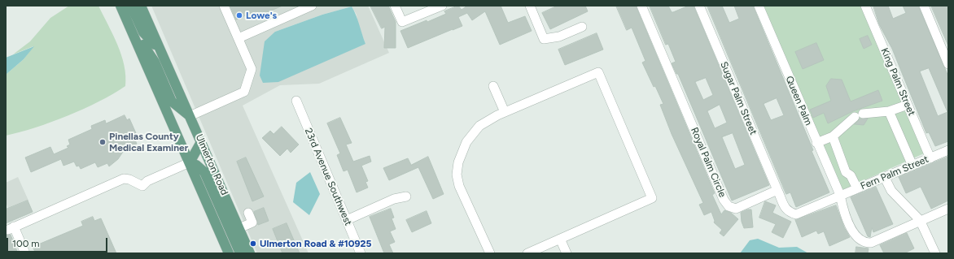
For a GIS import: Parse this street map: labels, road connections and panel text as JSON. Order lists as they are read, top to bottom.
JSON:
{
  "streets": {
    "main road": ["Ulmerton Road"],
    "street": [
      "King Palm Street",
      "Sugar Palm Street",
      "Queen Palm",
      "Royal Palm Circle",
      "Fern Palm Street",
      "23rd Avenue Southwest"
    ]
  },
  "crossings": [
    ["King Palm Street", "Fern Palm Street"],
    ["Sugar Palm Street", "Royal Palm Circle"],
    ["Queen Palm", "Fern Palm Street"]
  ],
  "places": ["Lowe's", "Pinellas County Medical Examiner", "Ulmerton Road & #10925"],
  "scale_bar": "100 m"
}
